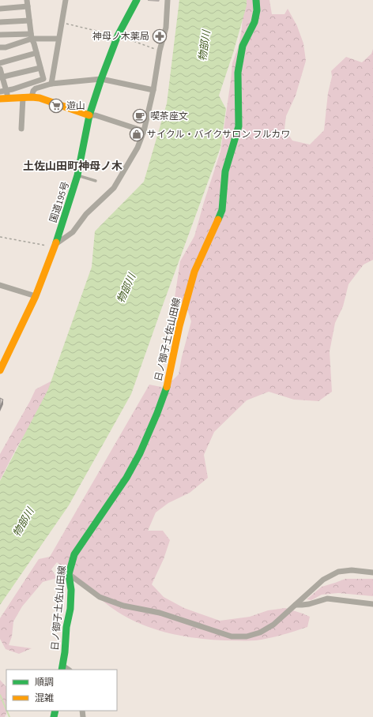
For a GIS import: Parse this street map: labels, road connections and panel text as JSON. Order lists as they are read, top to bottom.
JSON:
{
  "streets": {
    "main road": ["国道195号", "日ノ御子土佐山田線"]
  },
  "districts": ["土佐山田町神母ノ木"],
  "water": ["物部川"],
  "places": {
    "pharmacy": ["神母ノ木薬局"],
    "supermarket": ["遊山"],
    "cafe": ["喫茶座文"],
    "shop": ["サイクル・バイクサロン フルカワ"]
  },
  "legend": ["順調", "混雑"]
}
